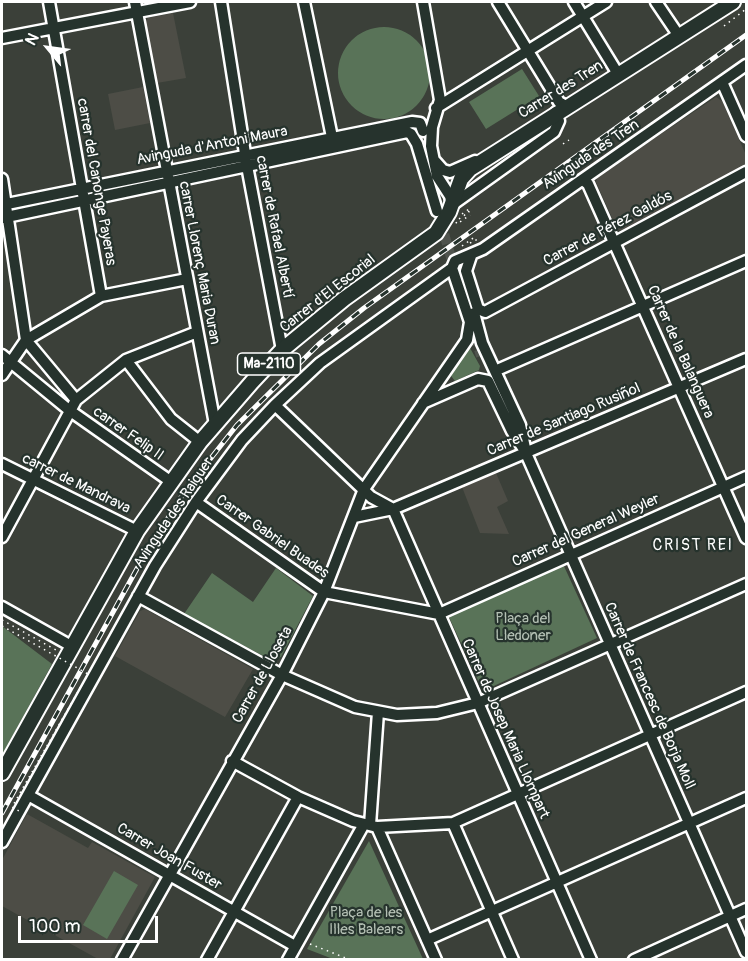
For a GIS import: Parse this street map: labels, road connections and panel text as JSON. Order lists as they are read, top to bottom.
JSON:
{
  "streets": {
    "main road": ["Carrer des Tren", "Carrer d'El Escorial", "Ma-2110"],
    "street": [
      "Avinguda d'Antoni Maura",
      "Avinguda des Tren",
      "carrer del Canonge Payeras",
      "carrer de Rafael Albertí",
      "Carrer de Pérez Galdós",
      "carrer Llorenç Maria Duran",
      "Carrer de la Balanguera",
      "Carrer de Santiago Rusiñol",
      "carrer Felip II",
      "carrer de Mandrava",
      "Avinguda des Raiguer",
      "Carrer del General Weyler",
      "Carrer Gabriel Buades",
      "Carrer de Lloseta",
      "Carrer de Francesc de Borja Moll",
      "Carrer de Josep Maria Llompart",
      "Carrer Joan Fuster"
    ]
  },
  "crossings": [
    ["Carrer des Tren", "Avinguda d'Antoni Maura"],
    ["Carrer des Tren", "Carrer d'El Escorial"],
    ["Avinguda d'Antoni Maura", "carrer del Canonge Payeras"],
    ["Avinguda d'Antoni Maura", "carrer de Rafael Albertí"],
    ["Avinguda d'Antoni Maura", "carrer Llorenç Maria Duran"],
    ["Avinguda des Tren", "Carrer de Pérez Galdós"],
    ["Avinguda des Tren", "Carrer de la Balanguera"],
    ["Avinguda des Tren", "Avinguda des Raiguer"],
    ["Avinguda des Tren", "Carrer de Francesc de Borja Moll"],
    ["carrer de Rafael Albertí", "Carrer d'El Escorial"],
    ["Carrer de Pérez Galdós", "Carrer de la Balanguera"],
    ["carrer Llorenç Maria Duran", "Carrer d'El Escorial"],
    ["Carrer d'El Escorial", "Ma-2110"],
    ["Carrer d'El Escorial", "carrer Felip II"],
    ["Carrer d'El Escorial", "carrer de Mandrava"],
    ["Carrer de la Balanguera", "Carrer de Santiago Rusiñol"],
    ["Carrer de la Balanguera", "Carrer del General Weyler"],
    ["Ma-2110", "carrer de Mandrava"],
    ["Carrer de Santiago Rusiñol", "Carrer de Lloseta"],
    ["Carrer de Santiago Rusiñol", "Carrer de Francesc de Borja Moll"],
    ["Carrer de Santiago Rusiñol", "Carrer de Josep Maria Llompart"],
    ["Avinguda des Raiguer", "Carrer Gabriel Buades"],
    ["Avinguda des Raiguer", "Carrer de Francesc de Borja Moll"],
    ["Avinguda des Raiguer", "Carrer Joan Fuster"],
    ["Carrer del General Weyler", "Carrer Gabriel Buades"],
    ["Carrer del General Weyler", "Carrer de Francesc de Borja Moll"],
    ["Carrer del General Weyler", "Carrer de Josep Maria Llompart"],
    ["Carrer Gabriel Buades", "Carrer de Lloseta"],
    ["Carrer Gabriel Buades", "Carrer de Josep Maria Llompart"],
    ["Carrer de Lloseta", "Carrer Joan Fuster"]
  ],
  "districts": ["CRIST REI"],
  "parks": ["Plaça del Lledoner", "Plaça de les Illes Balears"],
  "scale_bar": "100 m",
  "north": "top left"
}
